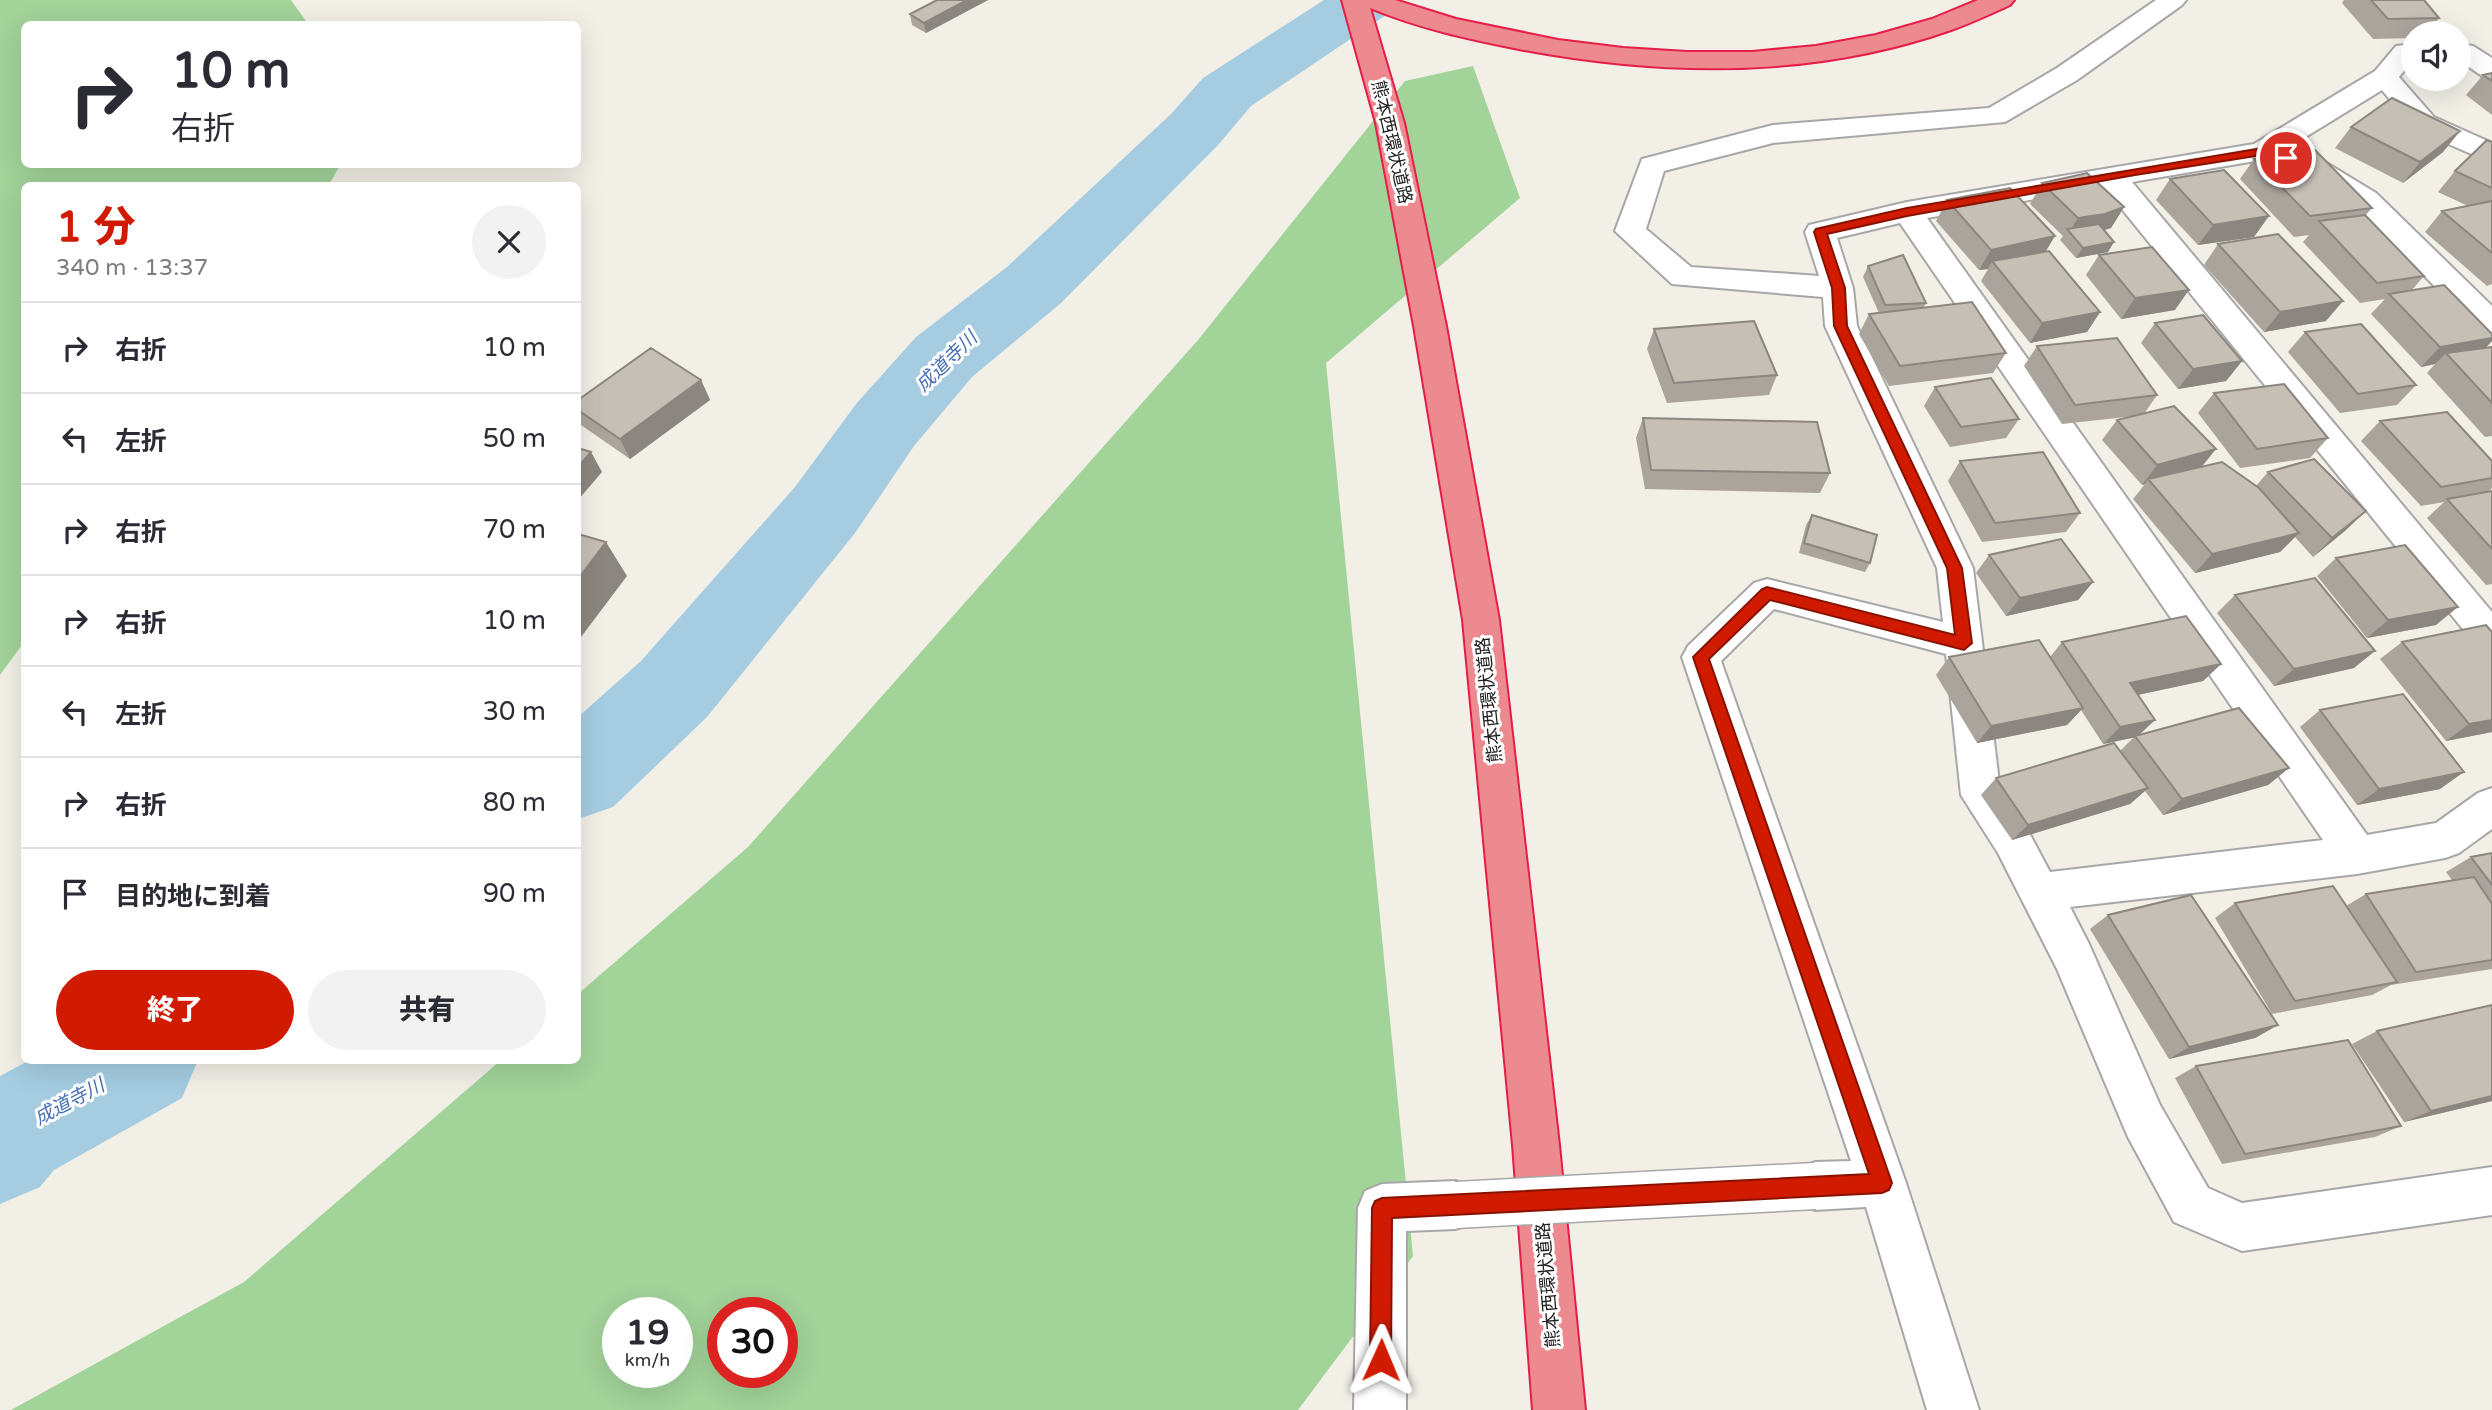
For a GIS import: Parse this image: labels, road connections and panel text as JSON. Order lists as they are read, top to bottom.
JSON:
{
  "streets": {
    "highway": ["熊本西環状道路"]
  },
  "water": ["成道寺川"],
  "page": {
    "turn": ["10 m", "右折"],
    "heading": ["1 分", "340 m · 13:37"],
    "list": [
      {
        "name": "右折",
        "value": "10 m"
      },
      {
        "name": "左折",
        "value": "50 m"
      },
      {
        "name": "右折",
        "value": "70 m"
      },
      {
        "name": "右折",
        "value": "10 m"
      },
      {
        "name": "左折",
        "value": "30 m"
      },
      {
        "name": "右折",
        "value": "80 m"
      },
      {
        "name": "目的地に到着",
        "value": "90 m"
      }
    ],
    "buttons": ["終了", "共有"],
    "speed": "19 km/h",
    "limit": "30"
  }
}
